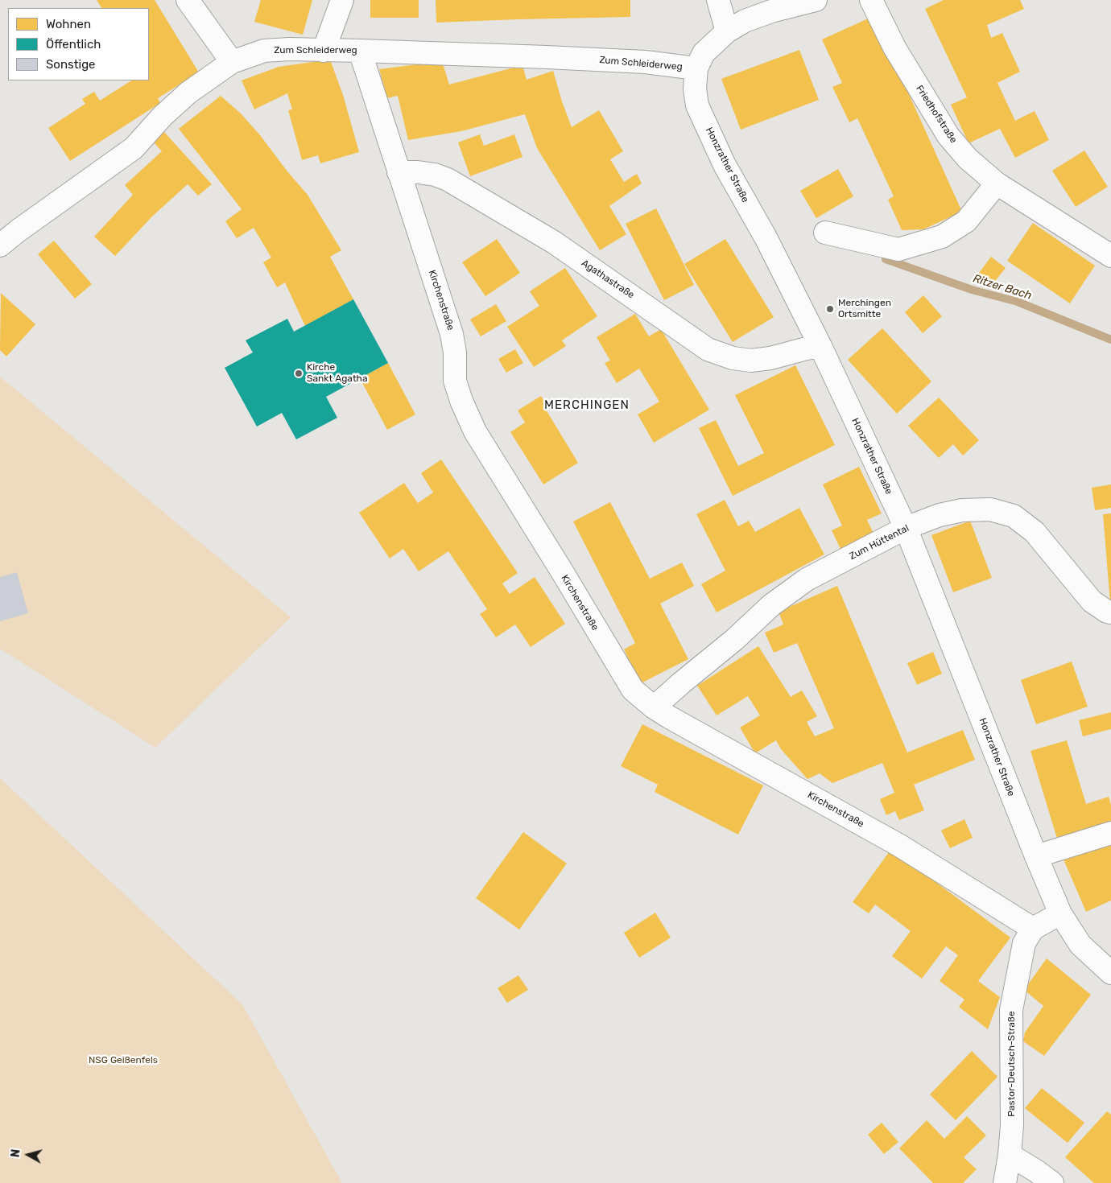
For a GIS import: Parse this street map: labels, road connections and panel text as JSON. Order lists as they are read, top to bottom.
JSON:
{
  "streets": {
    "street": [
      "Zum Schleiderweg",
      "Friedhofstraße",
      "Honzrather Straße",
      "Agathastraße",
      "Kirchenstraße",
      "Zum Hüttental",
      "Pastor-Deutsch-Straße"
    ]
  },
  "crossings": [
    ["Zum Schleiderweg", "Honzrather Straße"],
    ["Zum Schleiderweg", "Kirchenstraße"],
    ["Honzrather Straße", "Agathastraße"],
    ["Honzrather Straße", "Zum Hüttental"],
    ["Agathastraße", "Kirchenstraße"],
    ["Kirchenstraße", "Zum Hüttental"],
    ["Kirchenstraße", "Pastor-Deutsch-Straße"]
  ],
  "districts": ["MERCHINGEN"],
  "water": ["Ritzer Bach"],
  "parks": ["NSG Geißenfels"],
  "places": ["Merchingen Ortsmitte", "Kirche Sankt Agatha"],
  "legend": ["Wohnen", "Öffentlich", "Sonstige"],
  "north": "left"
}
